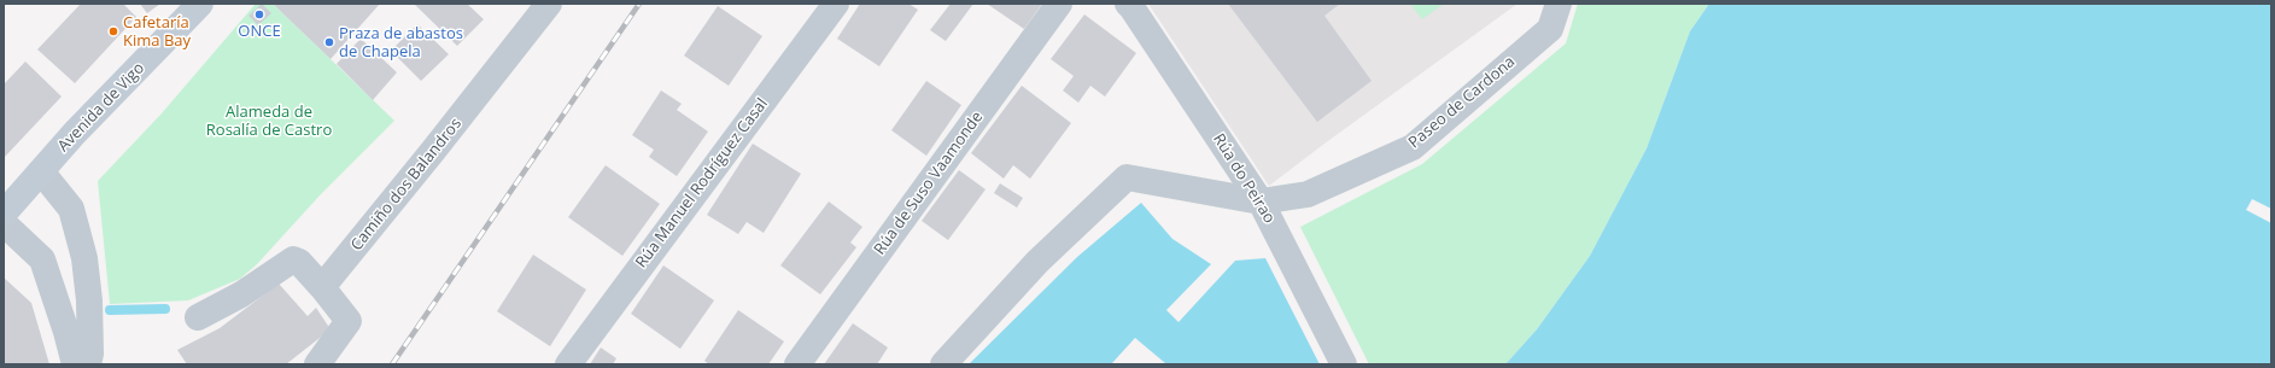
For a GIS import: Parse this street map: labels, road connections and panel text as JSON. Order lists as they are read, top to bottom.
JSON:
{
  "streets": {
    "main road": ["Avenida de Vigo"],
    "street": [
      "Paseo de Cardona",
      "Rúa do Peirao",
      "Rúa Manuel Rodríguez Casal",
      "Rúa de Suso Vaamonde",
      "Camiño dos Balandros"
    ]
  },
  "crossings": [
    ["Paseo de Cardona", "Rúa do Peirao"]
  ],
  "parks": ["Alameda de Rosalía de Castro"],
  "places": ["ONCE", "Cafetaría Kima Bay", "Praza de abastos de Chapela"]
}
